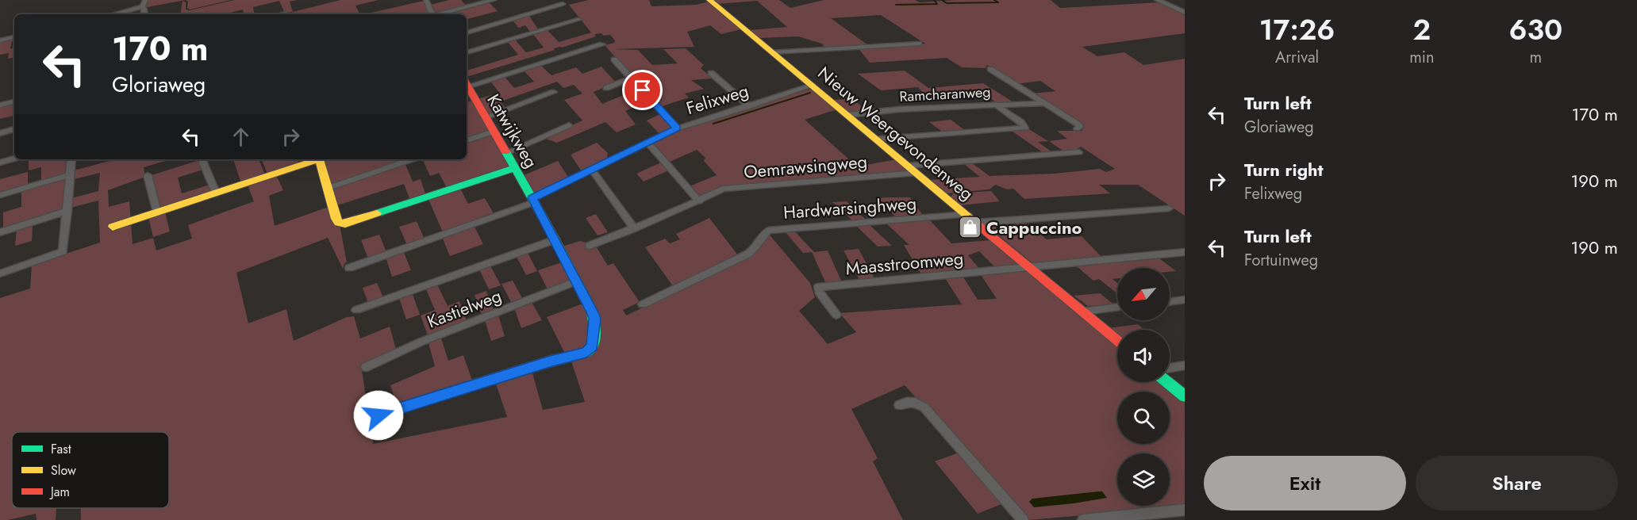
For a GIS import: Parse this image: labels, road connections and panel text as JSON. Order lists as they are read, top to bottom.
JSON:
{
  "streets": {
    "street": [
      "Ramcharanweg",
      "Felixweg",
      "Katwijkweg",
      "Nieuw Weergevondenweg",
      "Oemrawsingweg",
      "Hardwarsinghweg",
      "Maasstroomweg",
      "Kastielweg"
    ]
  },
  "crossings": [
    ["Ramcharanweg", "Nieuw Weergevondenweg"],
    ["Felixweg", "Katwijkweg"],
    ["Felixweg", "Nieuw Weergevondenweg"],
    ["Katwijkweg", "Kastielweg"],
    ["Nieuw Weergevondenweg", "Oemrawsingweg"],
    ["Nieuw Weergevondenweg", "Hardwarsinghweg"],
    ["Nieuw Weergevondenweg", "Maasstroomweg"]
  ],
  "places": {
    "shop": ["Cappuccino"]
  },
  "legend": ["Fast", "Slow", "Jam"],
  "north": "bottom left",
  "page": {
    "eta": [
      "17:26",
      "Arrival",
      "2",
      "min",
      "630",
      "m"
    ],
    "turn": ["170 m", "Gloriaweg"],
    "list": [
      {
        "name": "Turn left",
        "note": "Gloriaweg",
        "value": "170 m"
      },
      {
        "name": "Turn right",
        "note": "Felixweg",
        "value": "190 m"
      },
      {
        "name": "Turn left",
        "note": "Fortuinweg",
        "value": "190 m"
      }
    ],
    "buttons": ["Exit", "Share"]
  }
}
